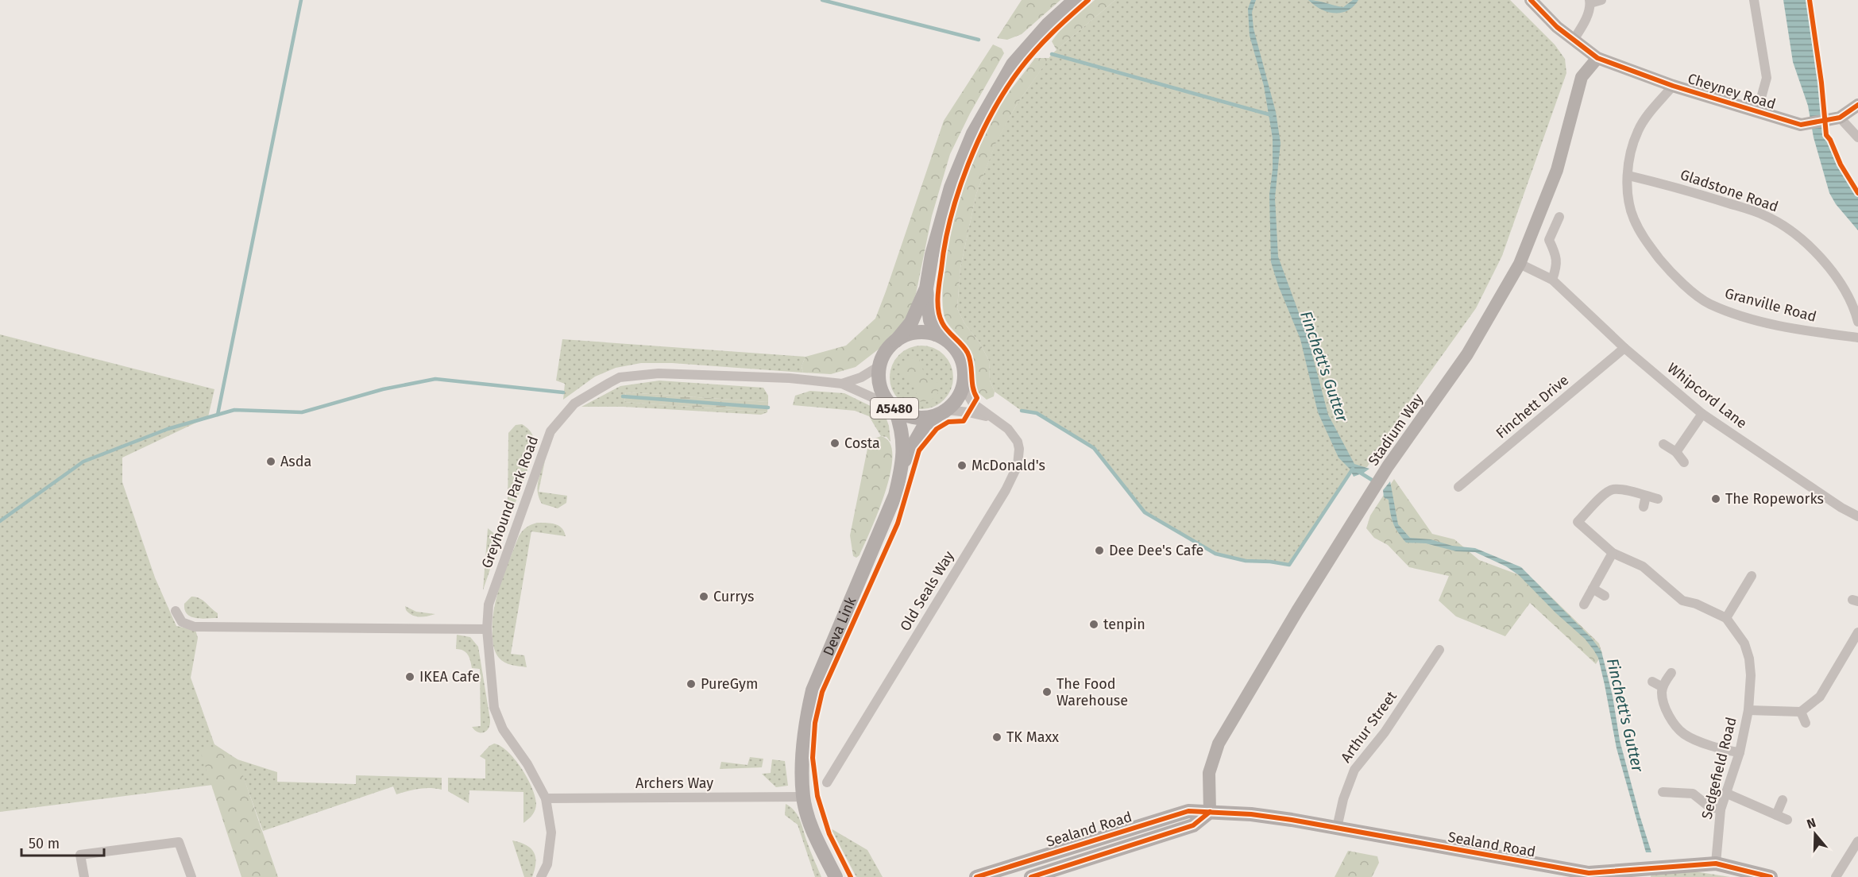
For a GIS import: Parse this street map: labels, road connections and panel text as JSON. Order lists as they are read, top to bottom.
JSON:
{
  "streets": {
    "main road": ["A5480", "Deva Link", "Sealand Road"],
    "street": [
      "Cheyney Road",
      "Gladstone Road",
      "Granville Road",
      "Whipcord Lane",
      "Finchett Drive",
      "Stadium Way",
      "Greyhound Park Road",
      "Old Seals Way",
      "Arthur Street",
      "Sedgefield Road",
      "Archers Way"
    ]
  },
  "crossings": [
    ["Cheyney Road", "Granville Road"],
    ["Cheyney Road", "Stadium Way"],
    ["Gladstone Road", "Granville Road"],
    ["Whipcord Lane", "Finchett Drive"],
    ["Whipcord Lane", "Stadium Way"],
    ["A5480", "Greyhound Park Road"],
    ["A5480", "Old Seals Way"],
    ["A5480", "Deva Link"],
    ["Stadium Way", "Sealand Road"],
    ["Greyhound Park Road", "Old Seals Way"],
    ["Greyhound Park Road", "Deva Link"],
    ["Greyhound Park Road", "Archers Way"],
    ["Old Seals Way", "Deva Link"],
    ["Deva Link", "Archers Way"],
    ["Arthur Street", "Sealand Road"],
    ["Sedgefield Road", "Sealand Road"]
  ],
  "water": ["Finchett's Gutter"],
  "places": [
    "Costa",
    "Asda",
    "McDonald's",
    "The Ropeworks",
    "Dee Dee's Cafe",
    "Currys",
    "tenpin",
    "IKEA Cafe",
    "PureGym",
    "The Food Warehouse",
    "TK Maxx"
  ],
  "scale_bar": "50 m",
  "north": "top"
}
